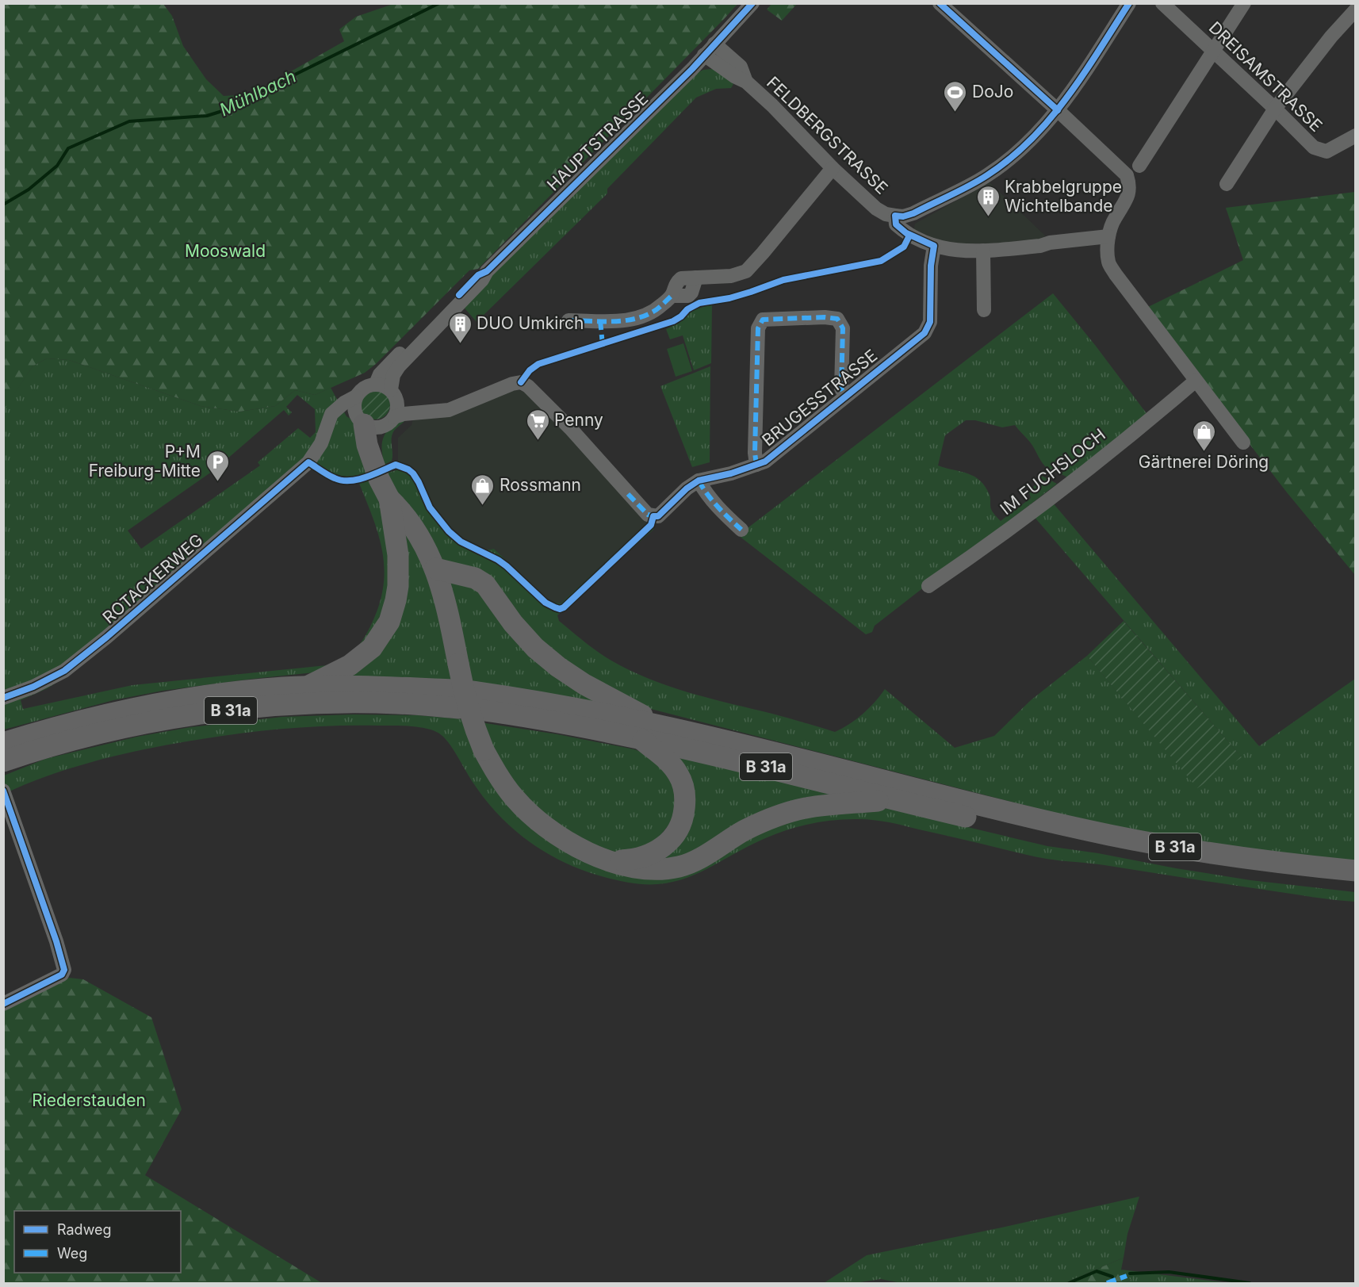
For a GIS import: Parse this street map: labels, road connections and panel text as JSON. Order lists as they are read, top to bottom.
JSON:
{
  "streets": {
    "highway": ["B 31a"],
    "street": [
      "DREISAMSTRASSE",
      "FELDBERGSTRASSE",
      "HAUPTSTRASSE",
      "BRUGESSTRASSE",
      "IM FUCHSLOCH",
      "ROTACKERWEG"
    ]
  },
  "crossings": [
    ["FELDBERGSTRASSE", "HAUPTSTRASSE"],
    ["FELDBERGSTRASSE", "BRUGESSTRASSE"],
    ["HAUPTSTRASSE", "BRUGESSTRASSE"],
    ["HAUPTSTRASSE", "ROTACKERWEG"],
    ["BRUGESSTRASSE", "ROTACKERWEG"]
  ],
  "water": ["Mühlbach"],
  "parks": ["Mooswald", "Riederstauden"],
  "places": {
    "sports": ["DoJo"],
    "building": ["Krabbelgruppe Wichtelbande", "DUO Umkirch"],
    "supermarket": ["Penny"],
    "shop": ["Gärtnerei Döring", "Rossmann"],
    "parking": ["P+M Freiburg-Mitte"]
  },
  "legend": ["Radweg", "Weg"]
}
